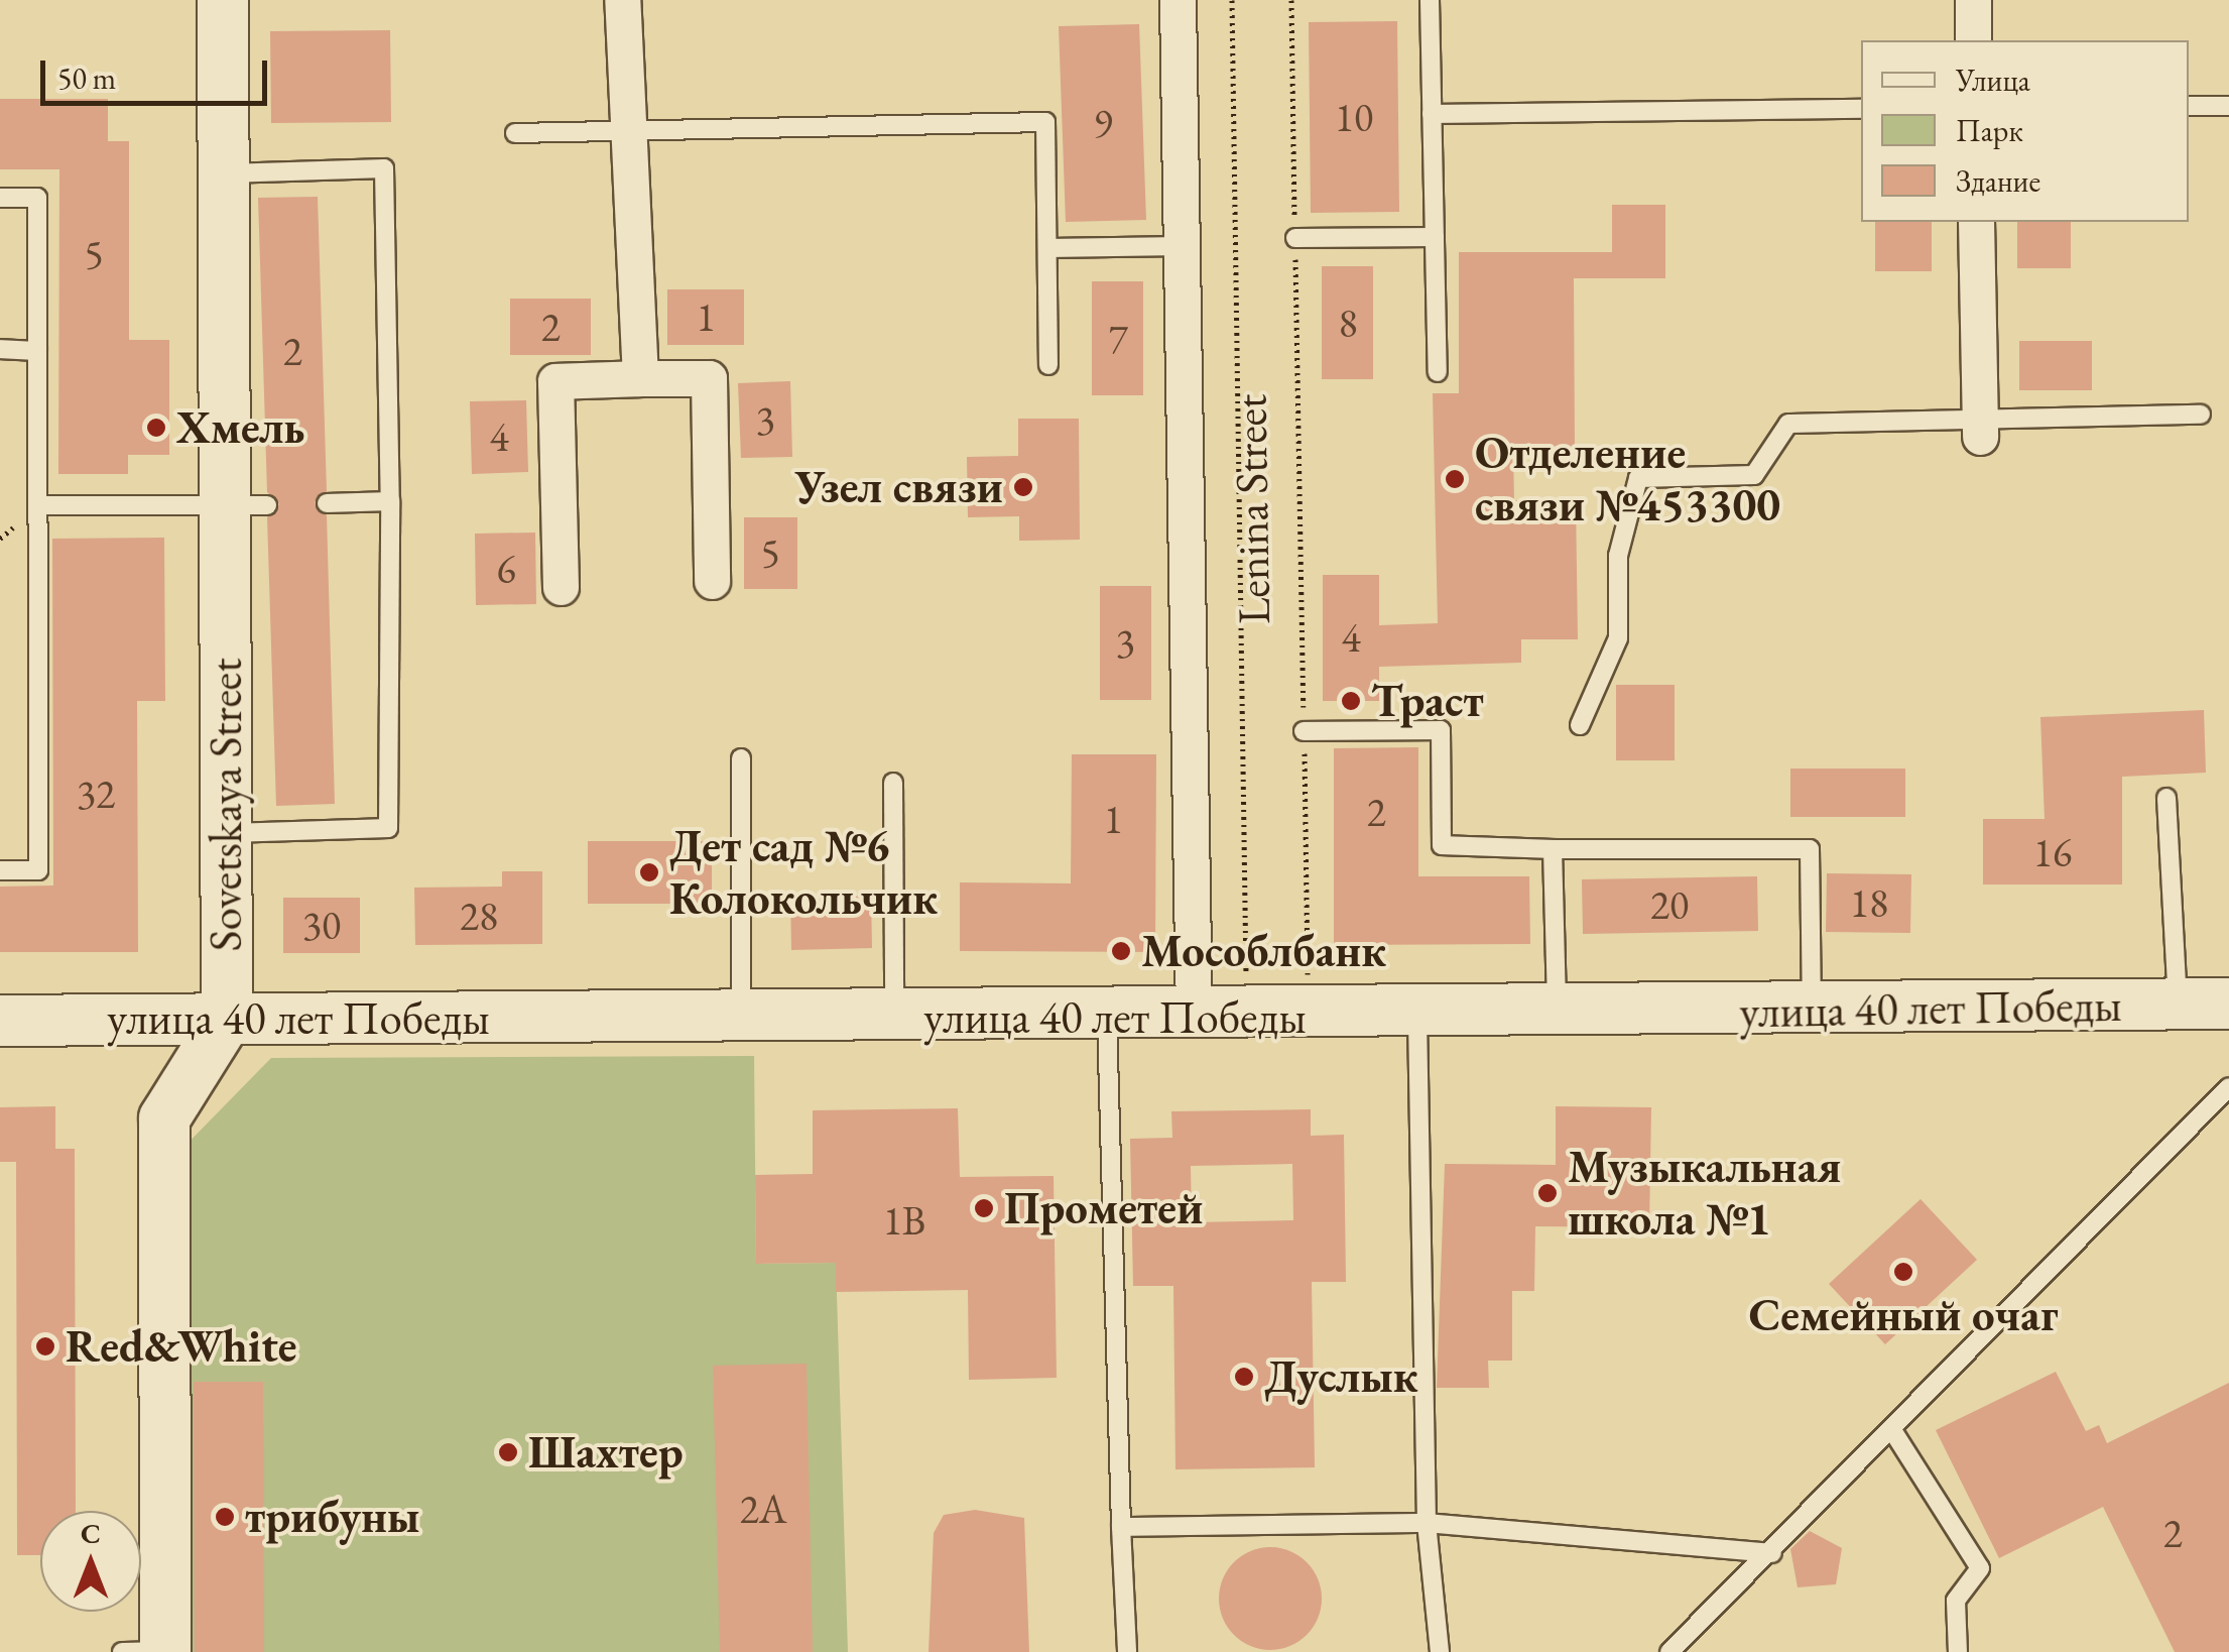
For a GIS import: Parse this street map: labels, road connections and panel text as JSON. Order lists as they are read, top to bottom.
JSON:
{
  "streets": {
    "main road": ["Sovetskaya Street", "улица 40 лет Победы"],
    "street": ["Lenina Street"]
  },
  "crossings": [
    ["Lenina Street", "улица 40 лет Победы"],
    ["Sovetskaya Street", "улица 40 лет Победы"]
  ],
  "places": [
    "Хмель",
    "Отделение связи №453300",
    "Узел связи",
    "Траст",
    "Дет сад №6 Колокольчик",
    "Мособлбанк",
    "Музыкальная школа №1",
    "Прометей",
    "Семейный очаг",
    "Red&White",
    "Дуслык",
    "Шахтер",
    "трибуны"
  ],
  "house_numbers": [
    "10",
    "9",
    "5",
    "1",
    "8",
    "2",
    "7",
    "2",
    "3",
    "4",
    "5",
    "6",
    "4",
    "3",
    "32",
    "2",
    "1",
    "16",
    "18",
    "20",
    "28",
    "30",
    "1В",
    "2А",
    "2"
  ],
  "legend": ["Улица", "Парк", "Здание"],
  "scale_bar": "50 m",
  "north": "top"
}
